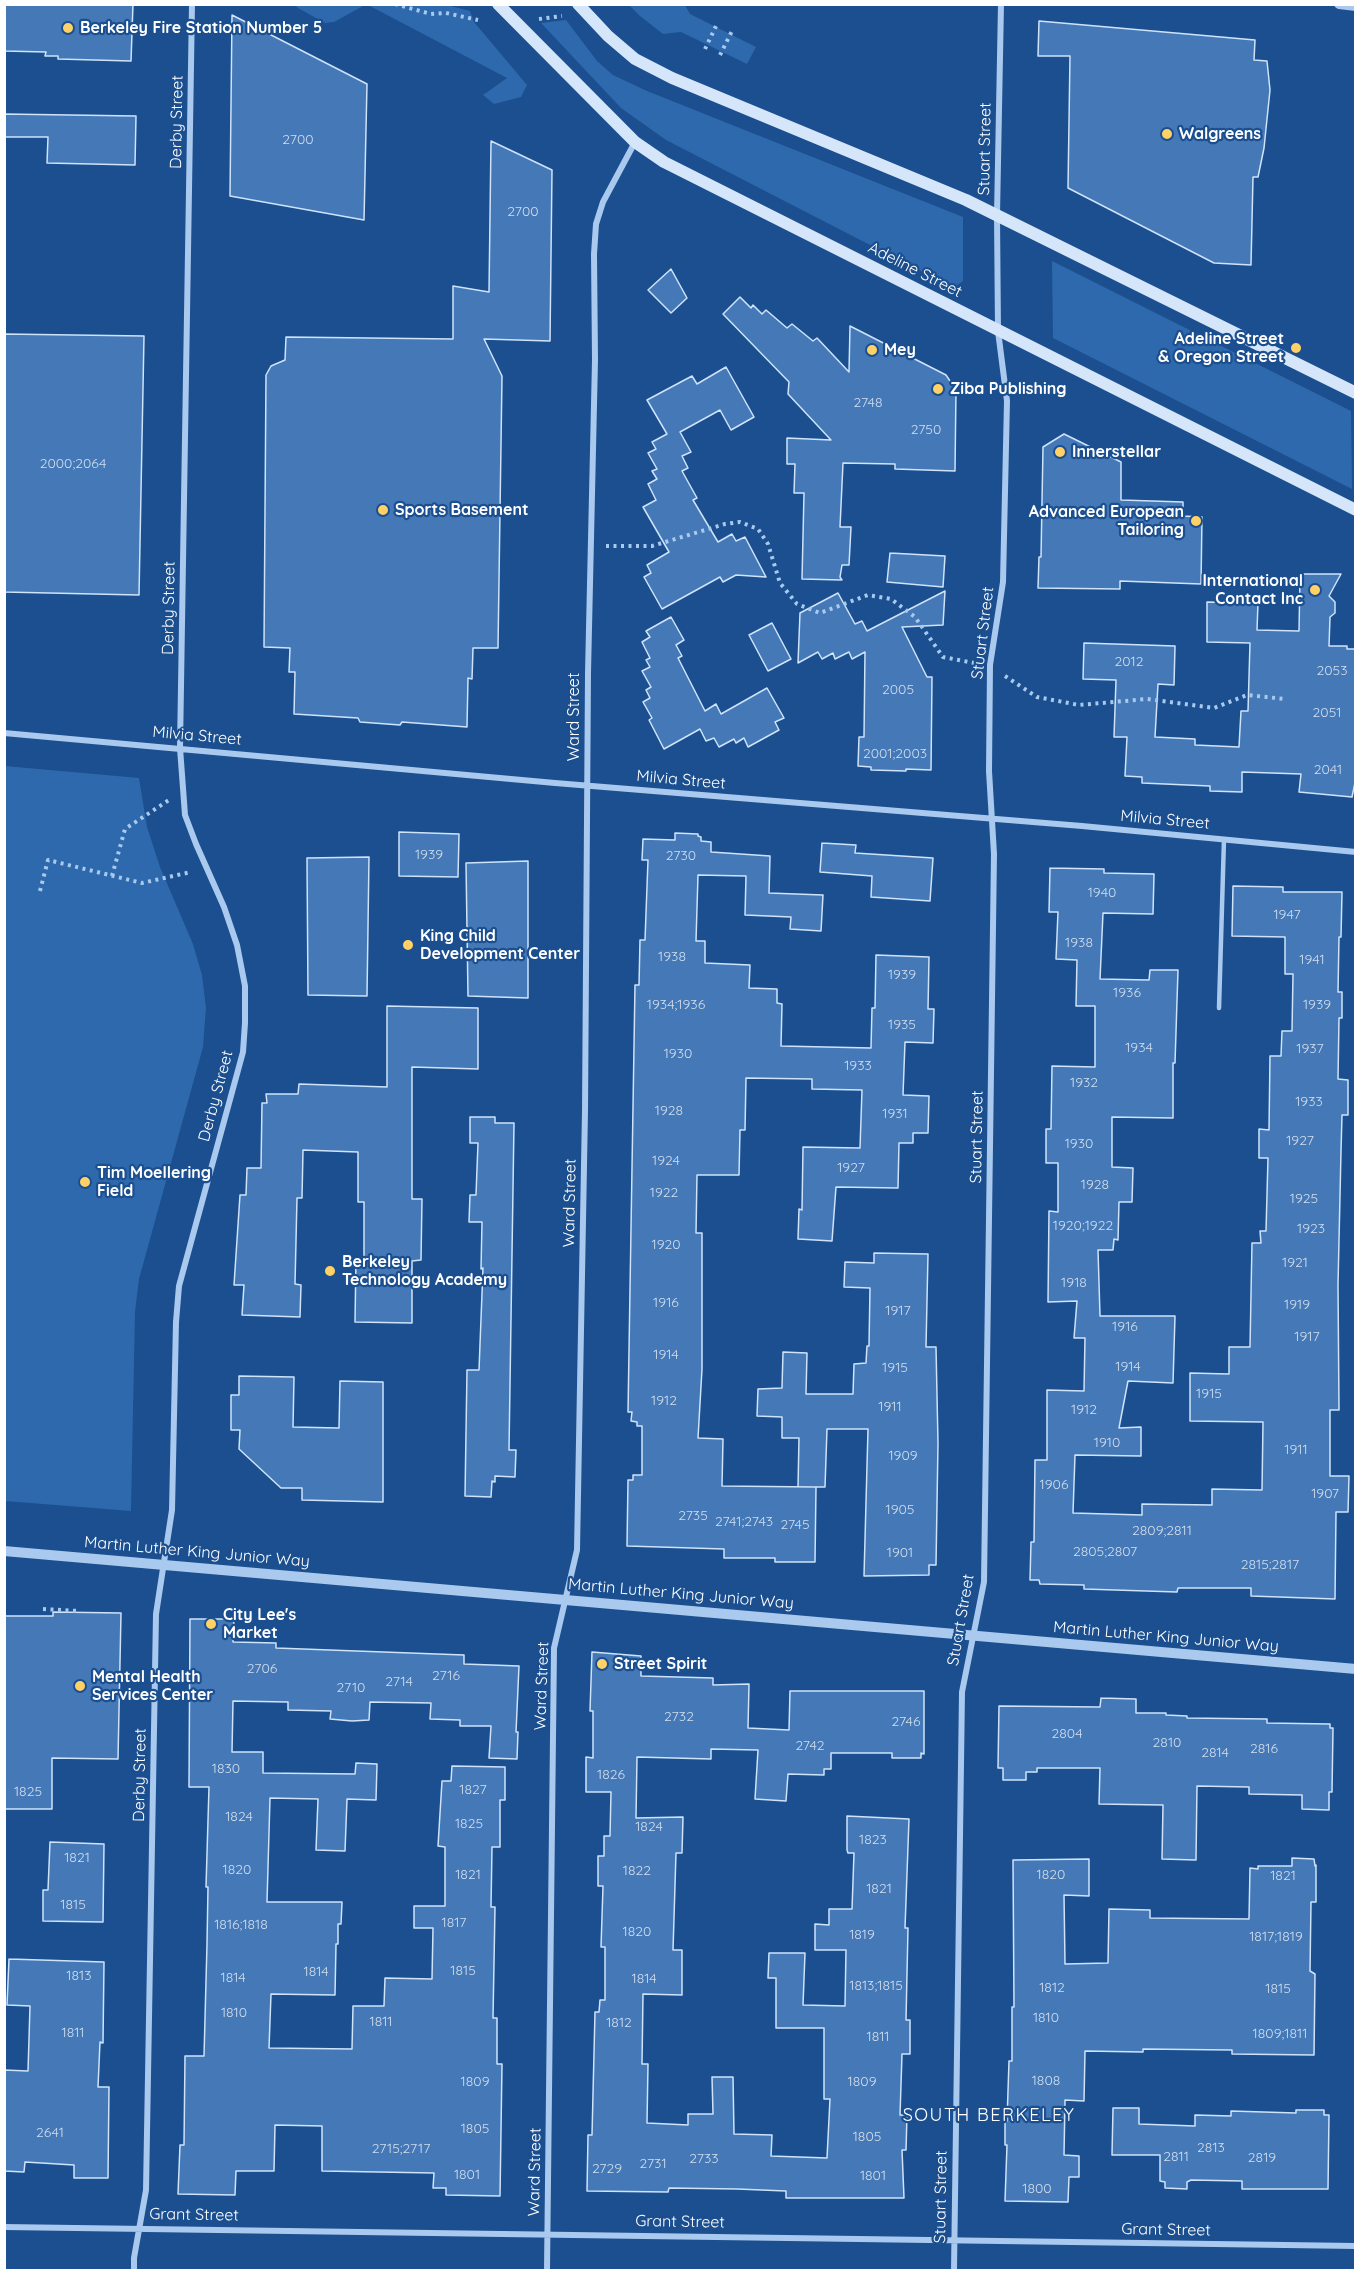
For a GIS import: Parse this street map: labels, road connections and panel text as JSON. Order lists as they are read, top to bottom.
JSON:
{
  "streets": {
    "main road": ["Adeline Street"],
    "street": [
      "Derby Street",
      "Stuart Street",
      "Ward Street",
      "Milvia Street",
      "Martin Luther King Junior Way",
      "Grant Street"
    ]
  },
  "crossings": [
    ["Derby Street", "Milvia Street"],
    ["Derby Street", "Martin Luther King Junior Way"],
    ["Derby Street", "Grant Street"],
    ["Stuart Street", "Adeline Street"],
    ["Stuart Street", "Milvia Street"],
    ["Stuart Street", "Martin Luther King Junior Way"],
    ["Stuart Street", "Grant Street"],
    ["Adeline Street", "Ward Street"],
    ["Ward Street", "Milvia Street"],
    ["Ward Street", "Martin Luther King Junior Way"],
    ["Ward Street", "Grant Street"]
  ],
  "districts": ["SOUTH BERKELEY"],
  "places": [
    "Berkeley Fire Station Number 5",
    "Walgreens",
    "Adeline Street & Oregon Street",
    "Mey",
    "Ziba Publishing",
    "Innerstellar",
    "Sports Basement",
    "Advanced European Tailoring",
    "International Contact Inc",
    "King Child Development Center",
    "Tim Moellering Field",
    "Berkeley Technology Academy",
    "City Lee's Market",
    "Street Spirit",
    "Mental Health Services Center"
  ],
  "house_numbers": [
    "2700",
    "2700",
    "2748",
    "2750",
    "2000;2064",
    "2012",
    "2053",
    "2005",
    "2051",
    "2001;2003",
    "2041",
    "1939",
    "2730",
    "1940",
    "1947",
    "1938",
    "1938",
    "1941",
    "1939",
    "1936",
    "1934;1936",
    "1939",
    "1935",
    "1934",
    "1937",
    "1930",
    "1933",
    "1932",
    "1933",
    "1928",
    "1931",
    "1927",
    "1930",
    "1924",
    "1927",
    "1928",
    "1922",
    "1925",
    "1920;1922",
    "1923",
    "1920",
    "1921",
    "1918",
    "1916",
    "1919",
    "1917",
    "1916",
    "1917",
    "1914",
    "1914",
    "1915",
    "1915",
    "1912",
    "1911",
    "1912",
    "1910",
    "1911",
    "1909",
    "1906",
    "1907",
    "1905",
    "2735",
    "2741;2743",
    "2745",
    "2809;2811",
    "2805;2807",
    "1901",
    "2815;2817",
    "2706",
    "2716",
    "2714",
    "2710",
    "2732",
    "2746",
    "2804",
    "2810",
    "2742",
    "2816",
    "2814",
    "1830",
    "1826",
    "1827",
    "1825",
    "1824",
    "1825",
    "1824",
    "1823",
    "1821",
    "1820",
    "1822",
    "1821",
    "1820",
    "1821",
    "1821",
    "1815",
    "1817",
    "1816;1818",
    "1820",
    "1819",
    "1817;1819",
    "1815",
    "1814",
    "1813",
    "1814",
    "1814",
    "1813;1815",
    "1812",
    "1815",
    "1810",
    "1810",
    "1811",
    "1812",
    "1811",
    "1809;1811",
    "1811",
    "1808",
    "1809",
    "1809",
    "1805",
    "2641",
    "1805",
    "2813",
    "2715;2717",
    "2811",
    "2819",
    "2733",
    "2731",
    "2729",
    "1801",
    "1801",
    "1800"
  ]
}
